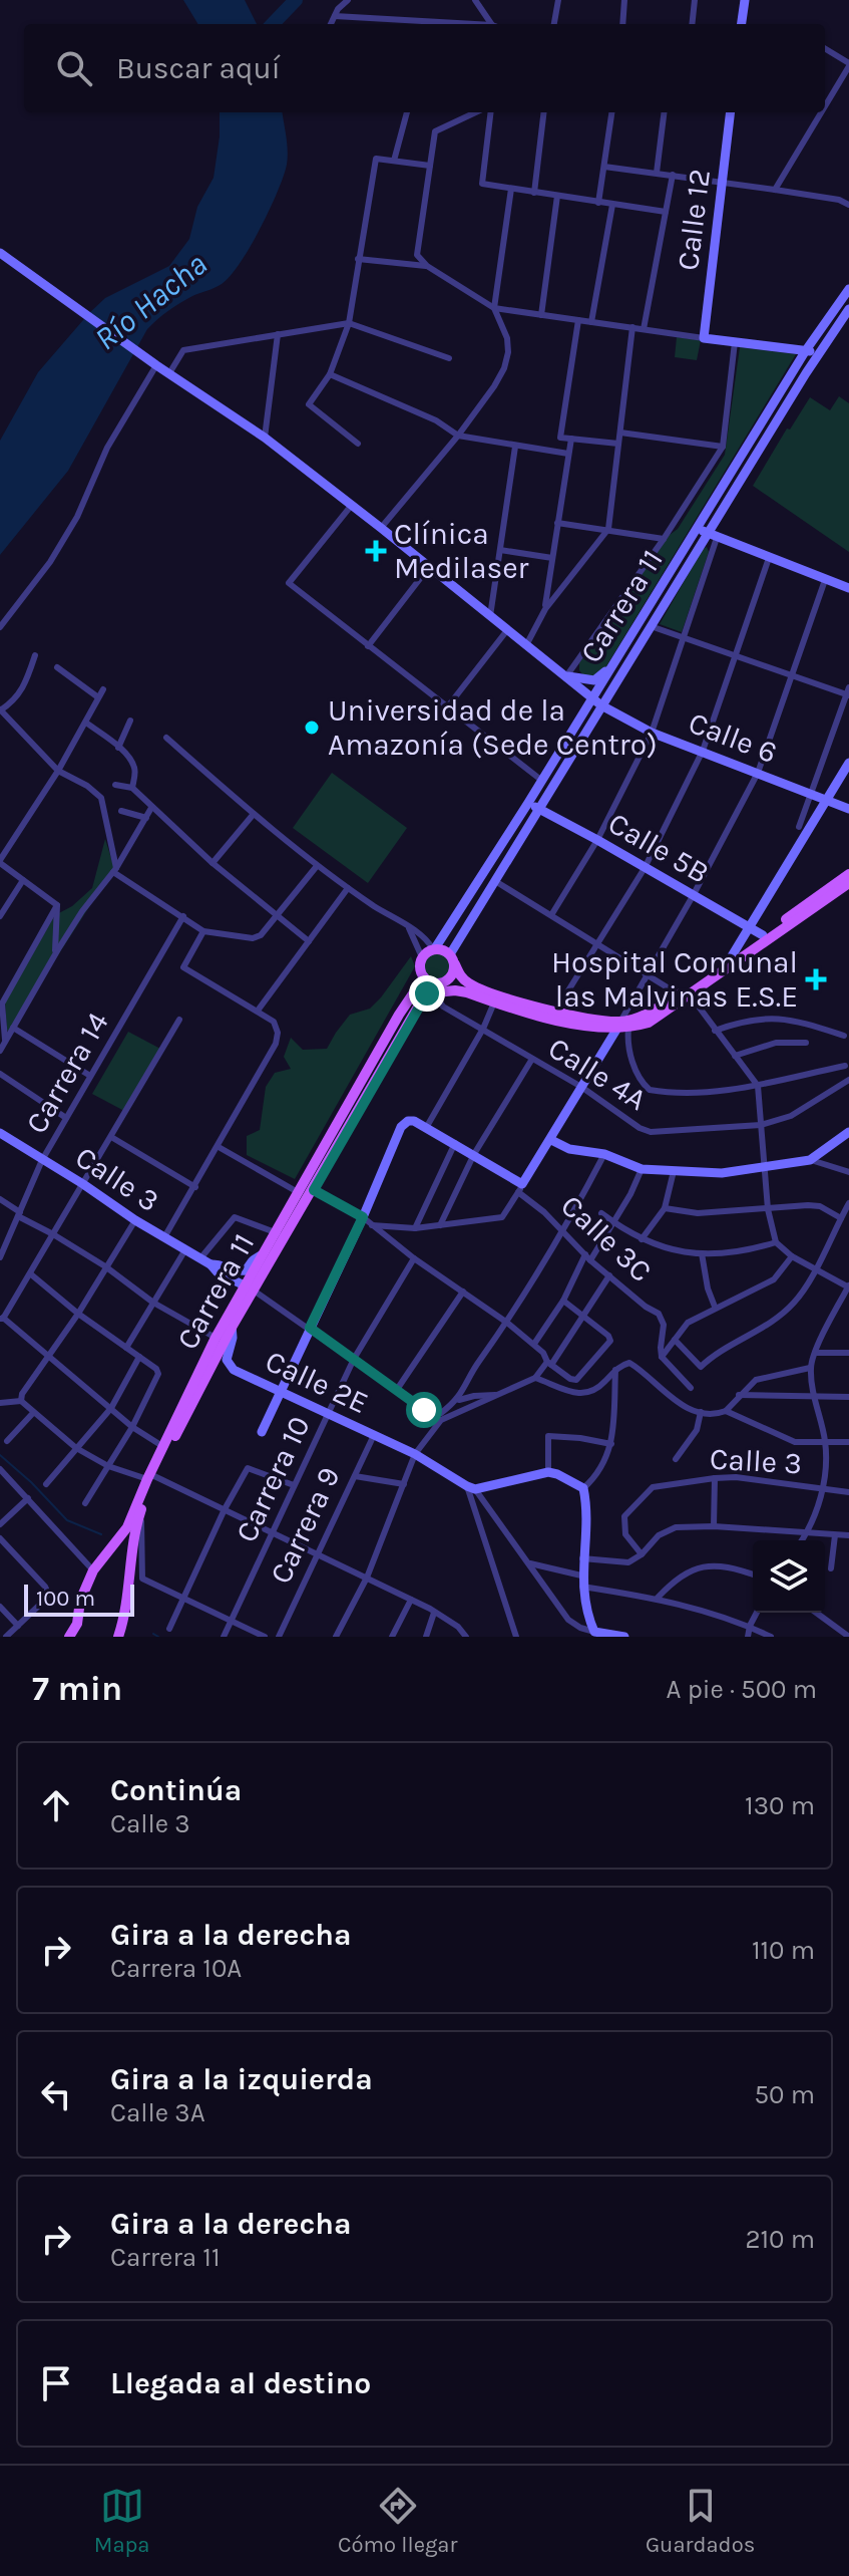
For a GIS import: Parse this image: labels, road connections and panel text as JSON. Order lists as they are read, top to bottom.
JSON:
{
  "streets": {
    "main road": [
      "Calle 12",
      "Carrera 11",
      "Calle 6",
      "Calle 5B",
      "Calle 3",
      "Calle 3C",
      "Calle 2E"
    ],
    "street": [
      "Carrera 14",
      "Calle 4A",
      "Carrera 10",
      "Carrera 9"
    ]
  },
  "crossings": [
    ["Carrera 11", "Calle 6"],
    ["Carrera 11", "Calle 5B"],
    ["Carrera 11", "Calle 4A"],
    ["Carrera 11", "Calle 3"],
    ["Carrera 11", "Calle 2E"],
    ["Carrera 14", "Calle 3"],
    ["Calle 3", "Carrera 10"],
    ["Calle 2E", "Carrera 10"],
    ["Calle 2E", "Carrera 9"]
  ],
  "water": ["Río Hacha"],
  "places": {
    "health": ["Clínica Medilaser", "Hospital Comunal las Malvinas E.S.E"],
    "other": ["Universidad de la Amazonía (Sede Centro)"]
  },
  "scale_bar": "100 m",
  "page": {
    "search": "Buscar aquí",
    "scale": "100 m",
    "heading": ["7 min", "A pie · 500 m"],
    "list": [
      ["Continúa", "Calle 3", "130 m"],
      ["Gira a la derecha", "Carrera 10A", "110 m"],
      ["Gira a la izquierda", "Calle 3A", "50 m"],
      ["Gira a la derecha", "Carrera 11", "210 m"],
      "Llegada al destino"
    ],
    "nav": ["Mapa", "Cómo llegar", "Guardados"]
  }
}
